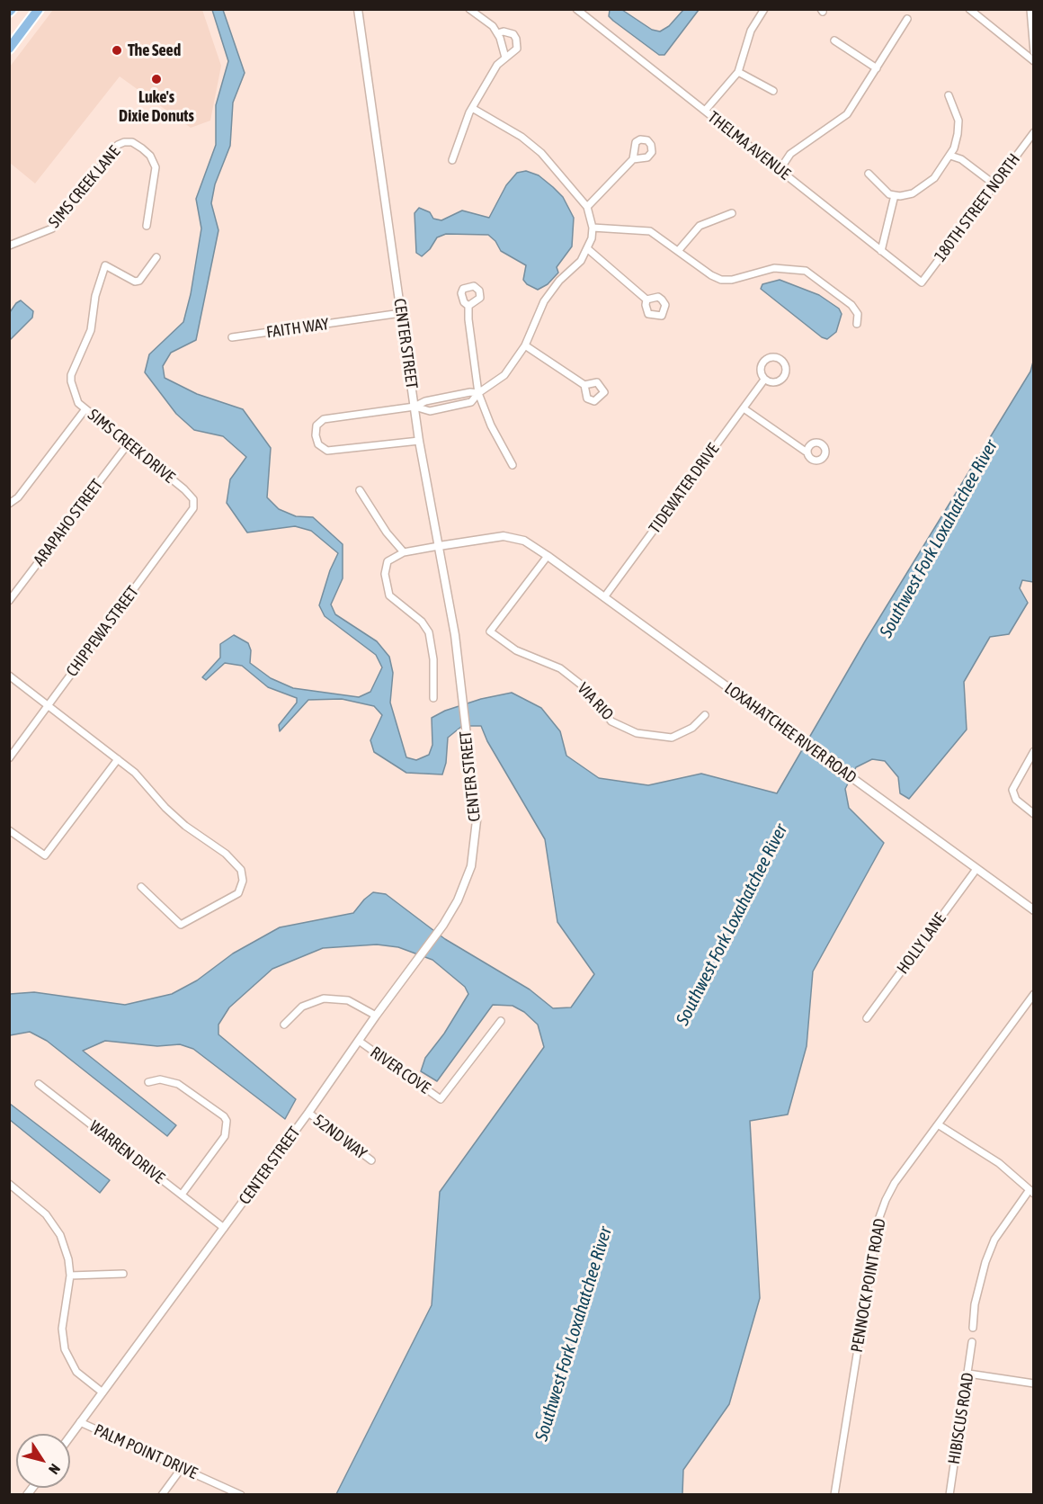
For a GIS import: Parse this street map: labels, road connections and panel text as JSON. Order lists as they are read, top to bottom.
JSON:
{
  "streets": {
    "street": [
      "THELMA AVENUE",
      "SIMS CREEK LANE",
      "180TH STREET NORTH",
      "FAITH WAY",
      "CENTER STREET",
      "SIMS CREEK DRIVE",
      "TIDEWATER DRIVE",
      "ARAPAHO STREET",
      "CHIPPEWA STREET",
      "VIA RIO",
      "LOXAHATCHEE RIVER ROAD",
      "HOLLY LANE",
      "RIVER COVE",
      "52ND WAY",
      "WARREN DRIVE",
      "PENNOCK POINT ROAD",
      "HIBISCUS ROAD",
      "PALM POINT DRIVE"
    ]
  },
  "crossings": [
    ["THELMA AVENUE", "180TH STREET NORTH"],
    ["FAITH WAY", "CENTER STREET"],
    ["CENTER STREET", "LOXAHATCHEE RIVER ROAD"],
    ["CENTER STREET", "RIVER COVE"],
    ["CENTER STREET", "52ND WAY"],
    ["CENTER STREET", "WARREN DRIVE"],
    ["CENTER STREET", "PALM POINT DRIVE"],
    ["SIMS CREEK DRIVE", "ARAPAHO STREET"],
    ["SIMS CREEK DRIVE", "CHIPPEWA STREET"],
    ["TIDEWATER DRIVE", "LOXAHATCHEE RIVER ROAD"],
    ["VIA RIO", "LOXAHATCHEE RIVER ROAD"],
    ["LOXAHATCHEE RIVER ROAD", "HOLLY LANE"]
  ],
  "water": ["Southwest Fork Loxahatchee River"],
  "places": ["The Seed", "Luke's Dixie Donuts"],
  "north": "bottom right"
}
